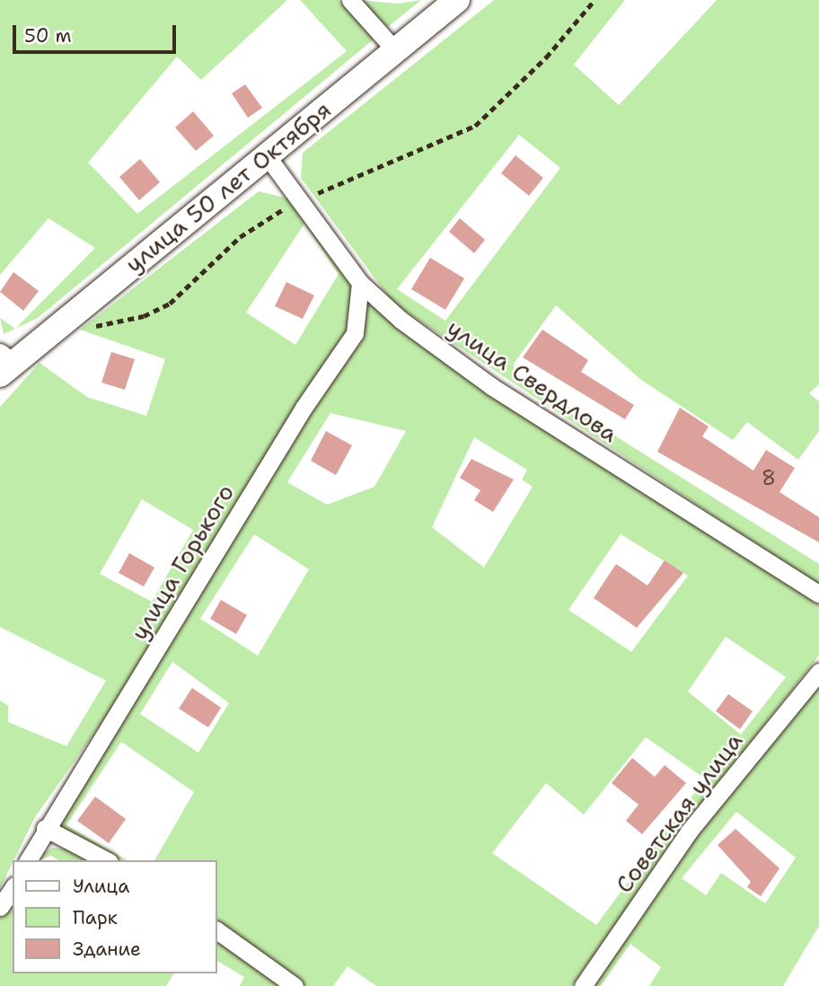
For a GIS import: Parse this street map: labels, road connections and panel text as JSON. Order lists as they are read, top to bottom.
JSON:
{
  "streets": {
    "main road": ["улица 50 лет Октября"],
    "street": ["улица Свердлова", "улица Горького", "Советская улица"]
  },
  "crossings": [
    ["улица 50 лет Октября", "улица Свердлова"],
    ["улица Свердлова", "улица Горького"]
  ],
  "house_numbers": ["8"],
  "legend": ["Улица", "Парк", "Здание"],
  "scale_bar": "50 m"
}
